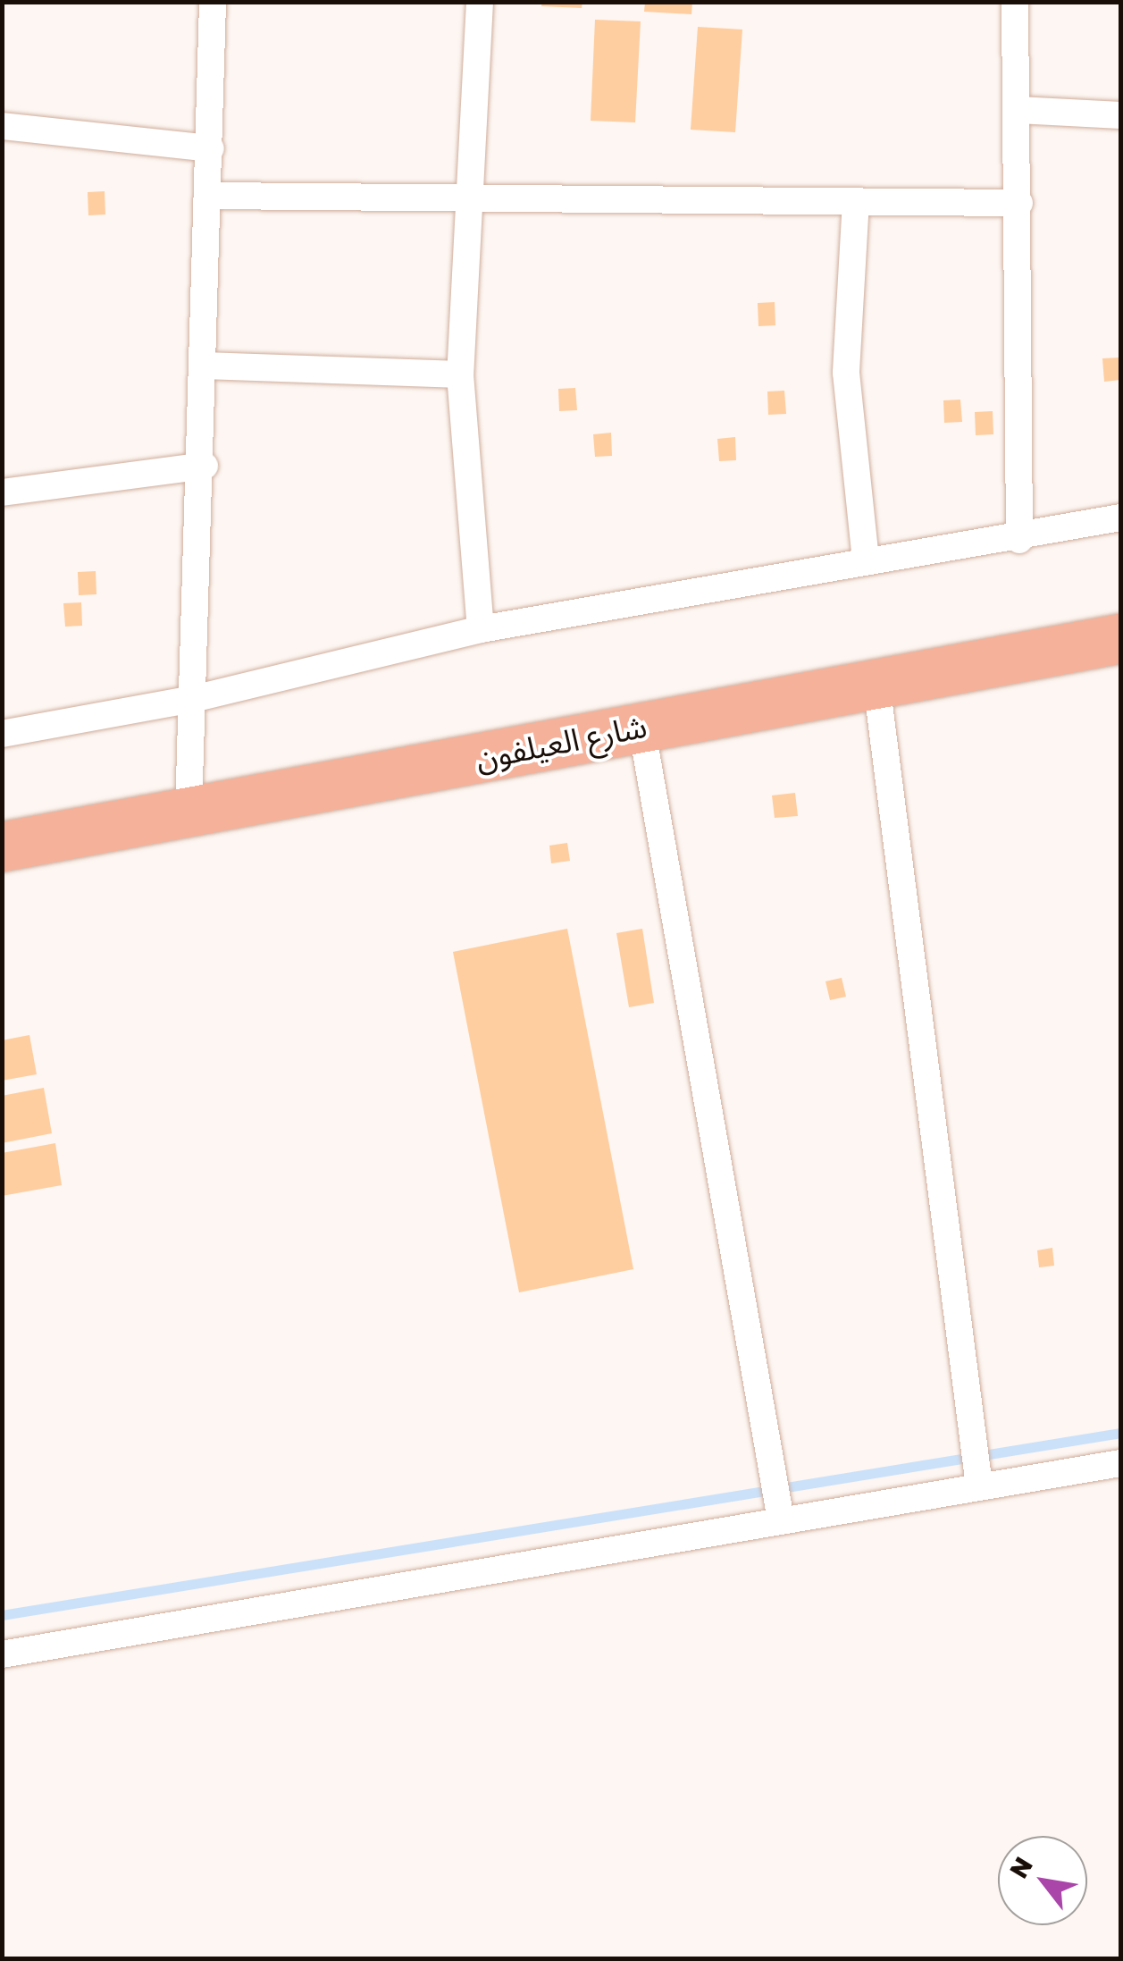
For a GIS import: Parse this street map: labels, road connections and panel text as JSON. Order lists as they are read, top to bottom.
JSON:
{
  "streets": {
    "highway": ["شارع العيلفون"]
  },
  "north": "top left"
}
